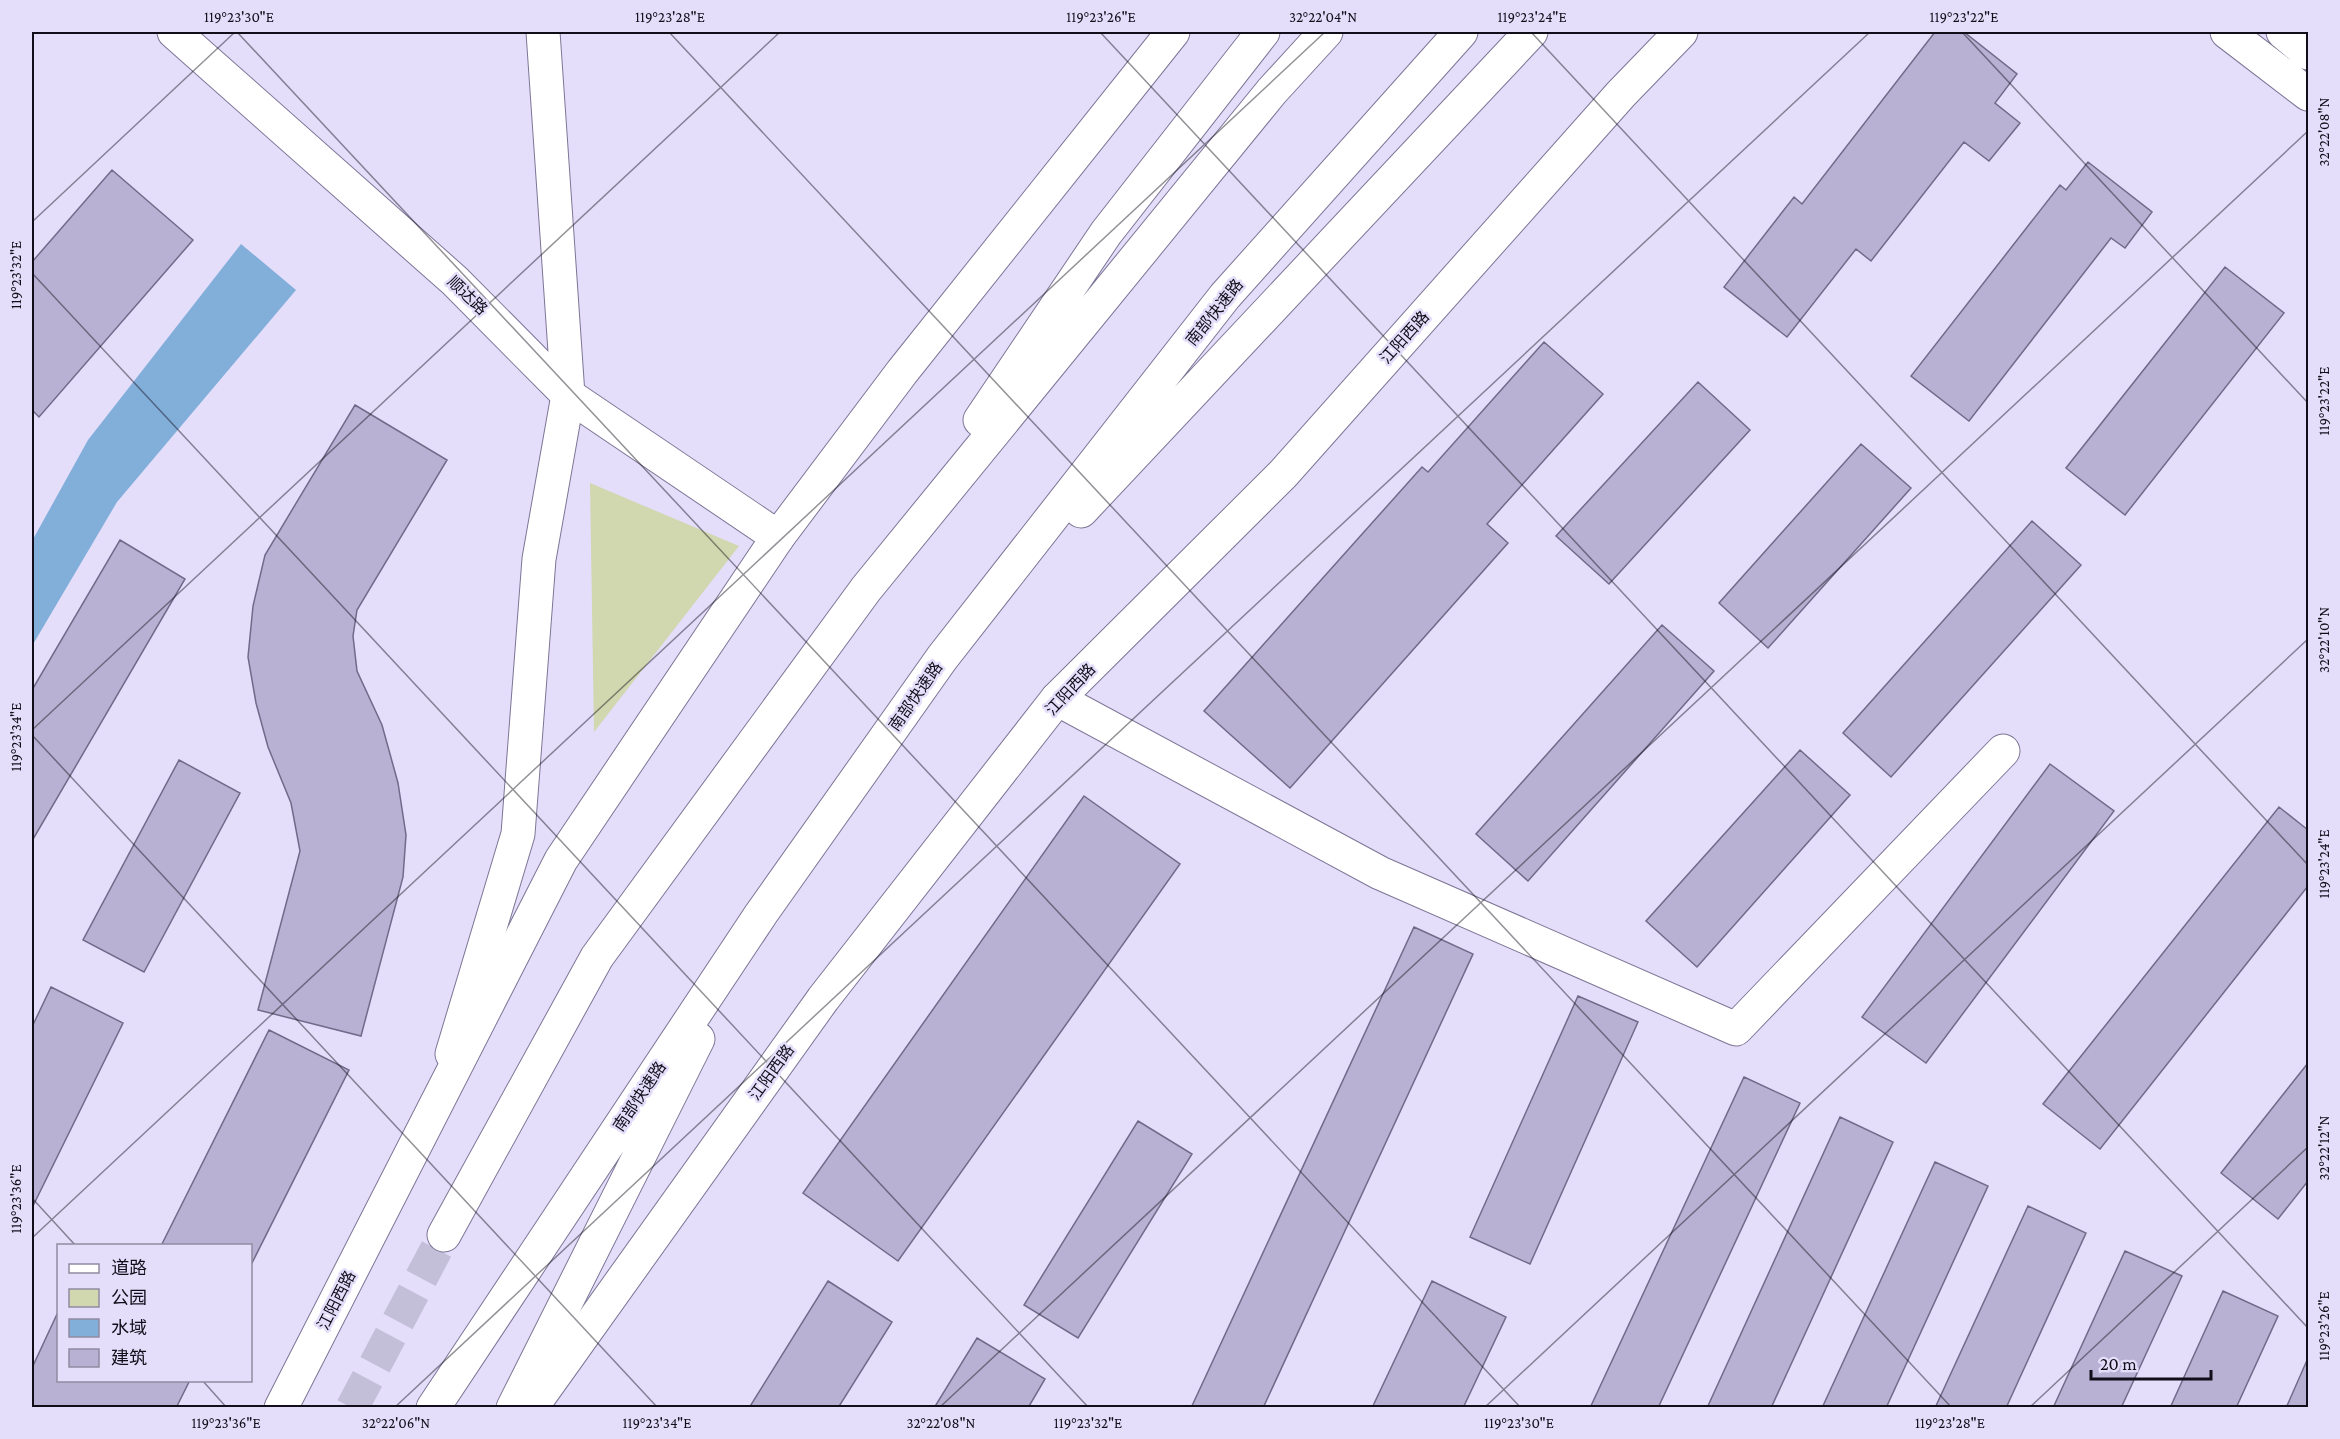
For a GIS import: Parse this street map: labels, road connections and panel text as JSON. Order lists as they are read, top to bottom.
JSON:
{
  "streets": {
    "main road": ["顺达路", "南部快速路", "江阳西路"]
  },
  "crossings": [
    ["顺达路", "江阳西路"]
  ],
  "legend": [
    "道路",
    "公园",
    "水域",
    "建筑"
  ],
  "scale_bar": "20 m",
  "coordinates": [
    "119°23'30\"E",
    "119°23'28\"E",
    "119°23'26\"E",
    "32°22'04\"N",
    "119°23'24\"E",
    "119°23'22\"E",
    "32°22'08\"N",
    "119°23'32\"E",
    "32°22'10\"N",
    "119°23'34\"E",
    "32°22'12\"N",
    "119°23'36\"E",
    "32°22'06\"N"
  ]
}
